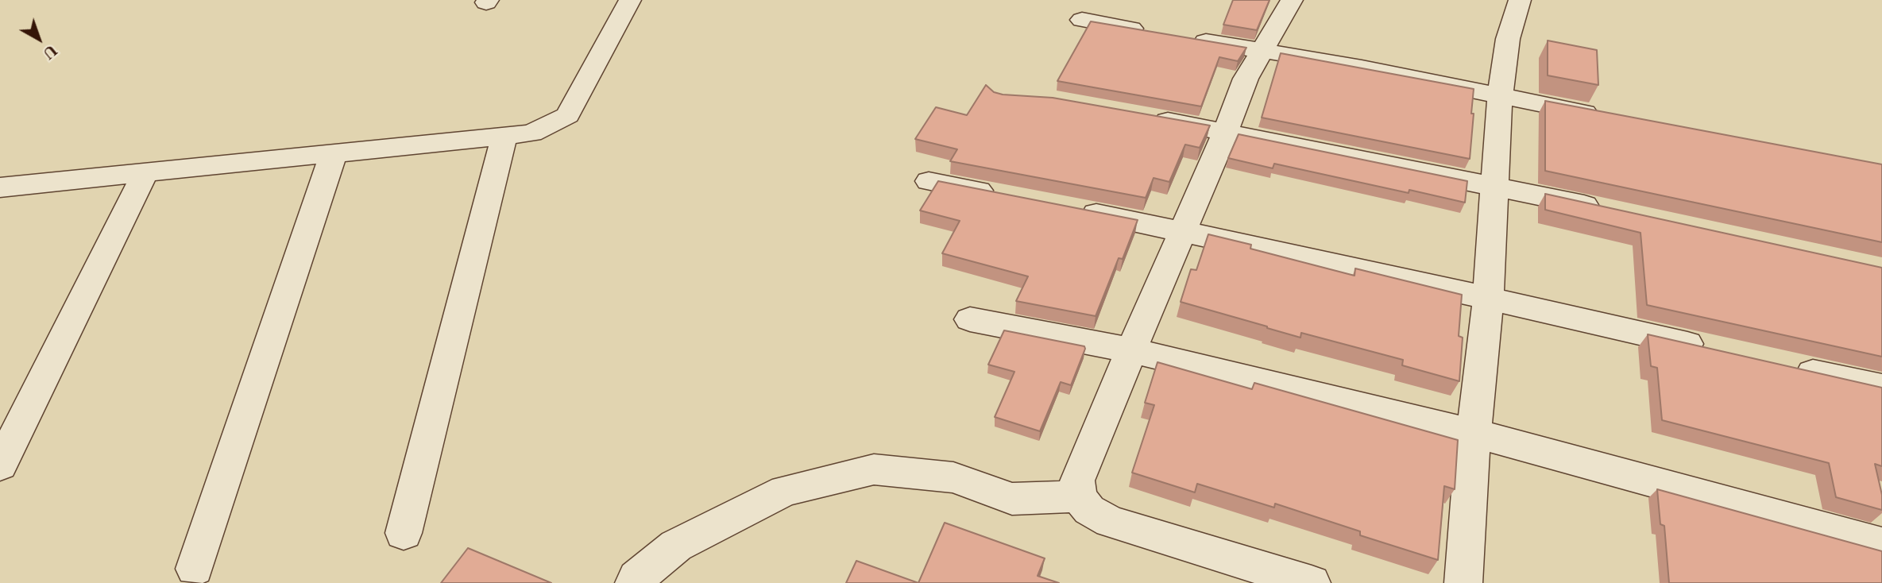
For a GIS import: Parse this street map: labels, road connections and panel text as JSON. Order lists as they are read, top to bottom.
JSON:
{
  "north": "bottom right"
}
